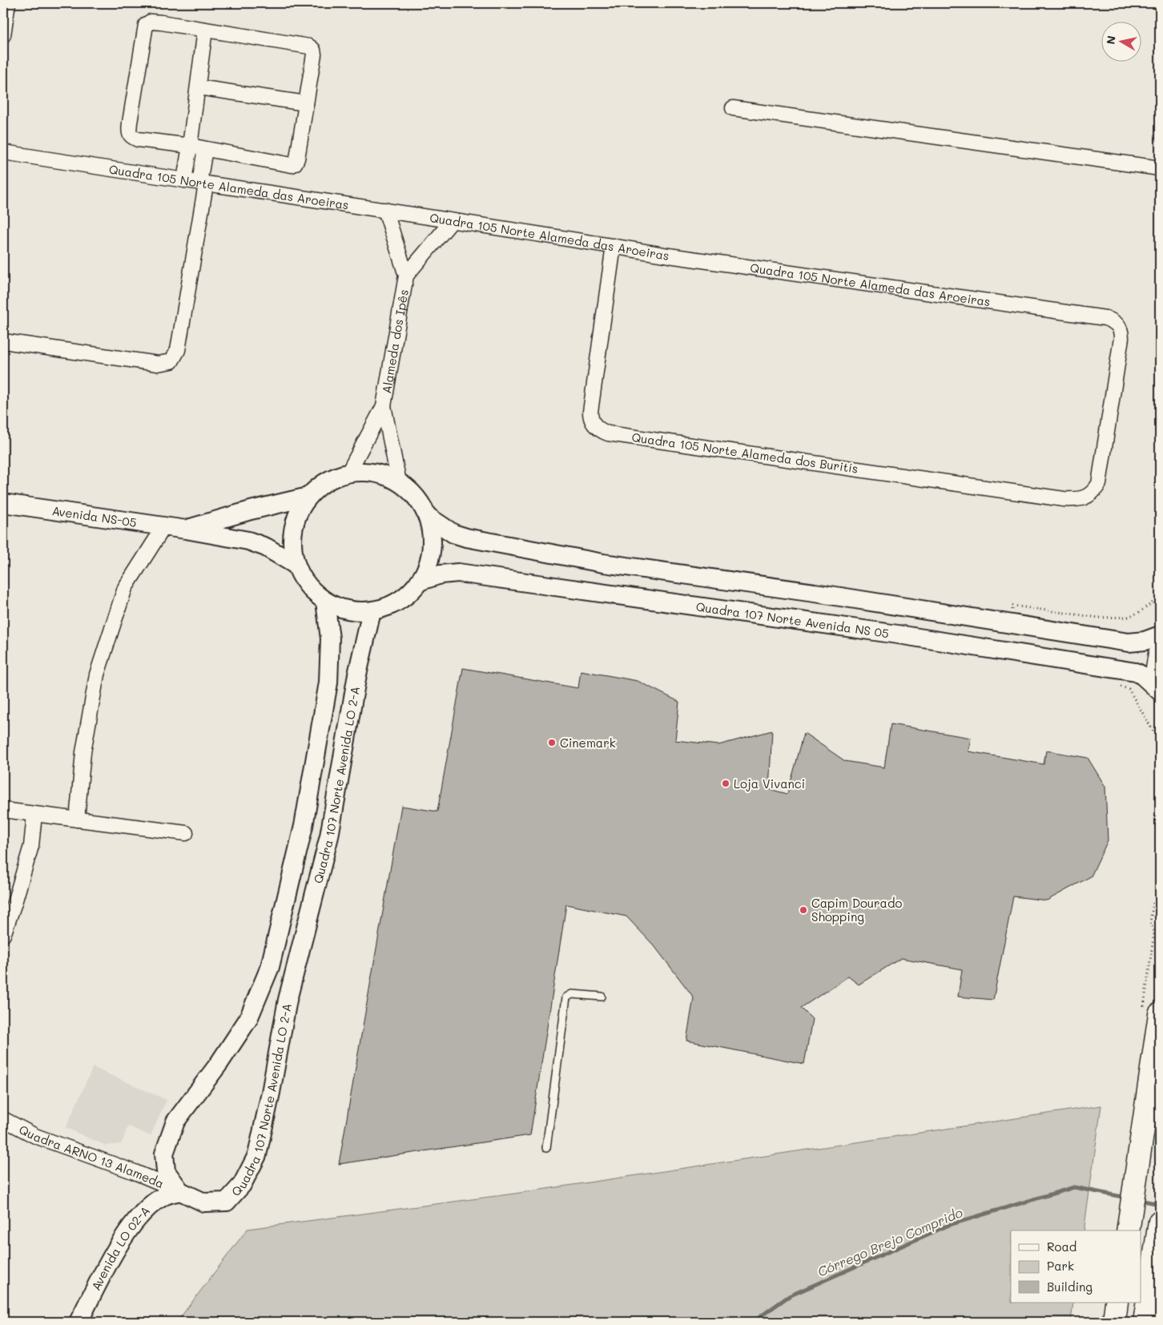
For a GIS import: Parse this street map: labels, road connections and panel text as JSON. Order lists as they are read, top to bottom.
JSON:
{
  "streets": {
    "street": [
      "Quadra 105 Norte Alameda das Aroeiras",
      "Alameda dos Ipês",
      "Quadra 105 Norte Alameda dos Buritís",
      "Avenida NS-05",
      "Quadra 107 Norte Avenida NS 05",
      "Quadra 107 Norte Avenida LO 2-A",
      "Quadra ARNO 13 Alameda",
      "Avenida LO 02-A"
    ]
  },
  "crossings": [
    ["Quadra 105 Norte Alameda das Aroeiras", "Alameda dos Ipês"],
    ["Quadra 105 Norte Alameda das Aroeiras", "Quadra 105 Norte Alameda dos Buritís"],
    ["Alameda dos Ipês", "Quadra 107 Norte Avenida NS 05"],
    ["Alameda dos Ipês", "Quadra 107 Norte Avenida LO 2-A"],
    ["Quadra 107 Norte Avenida NS 05", "Quadra 107 Norte Avenida LO 2-A"],
    ["Quadra 107 Norte Avenida LO 2-A", "Quadra ARNO 13 Alameda"],
    ["Quadra 107 Norte Avenida LO 2-A", "Avenida LO 02-A"],
    ["Quadra ARNO 13 Alameda", "Avenida LO 02-A"]
  ],
  "water": ["Córrego Brejo Comprido"],
  "places": ["Cinemark", "Loja Vivanci", "Capim Dourado Shopping"],
  "legend": ["Road", "Park", "Building"],
  "north": "left"
}
